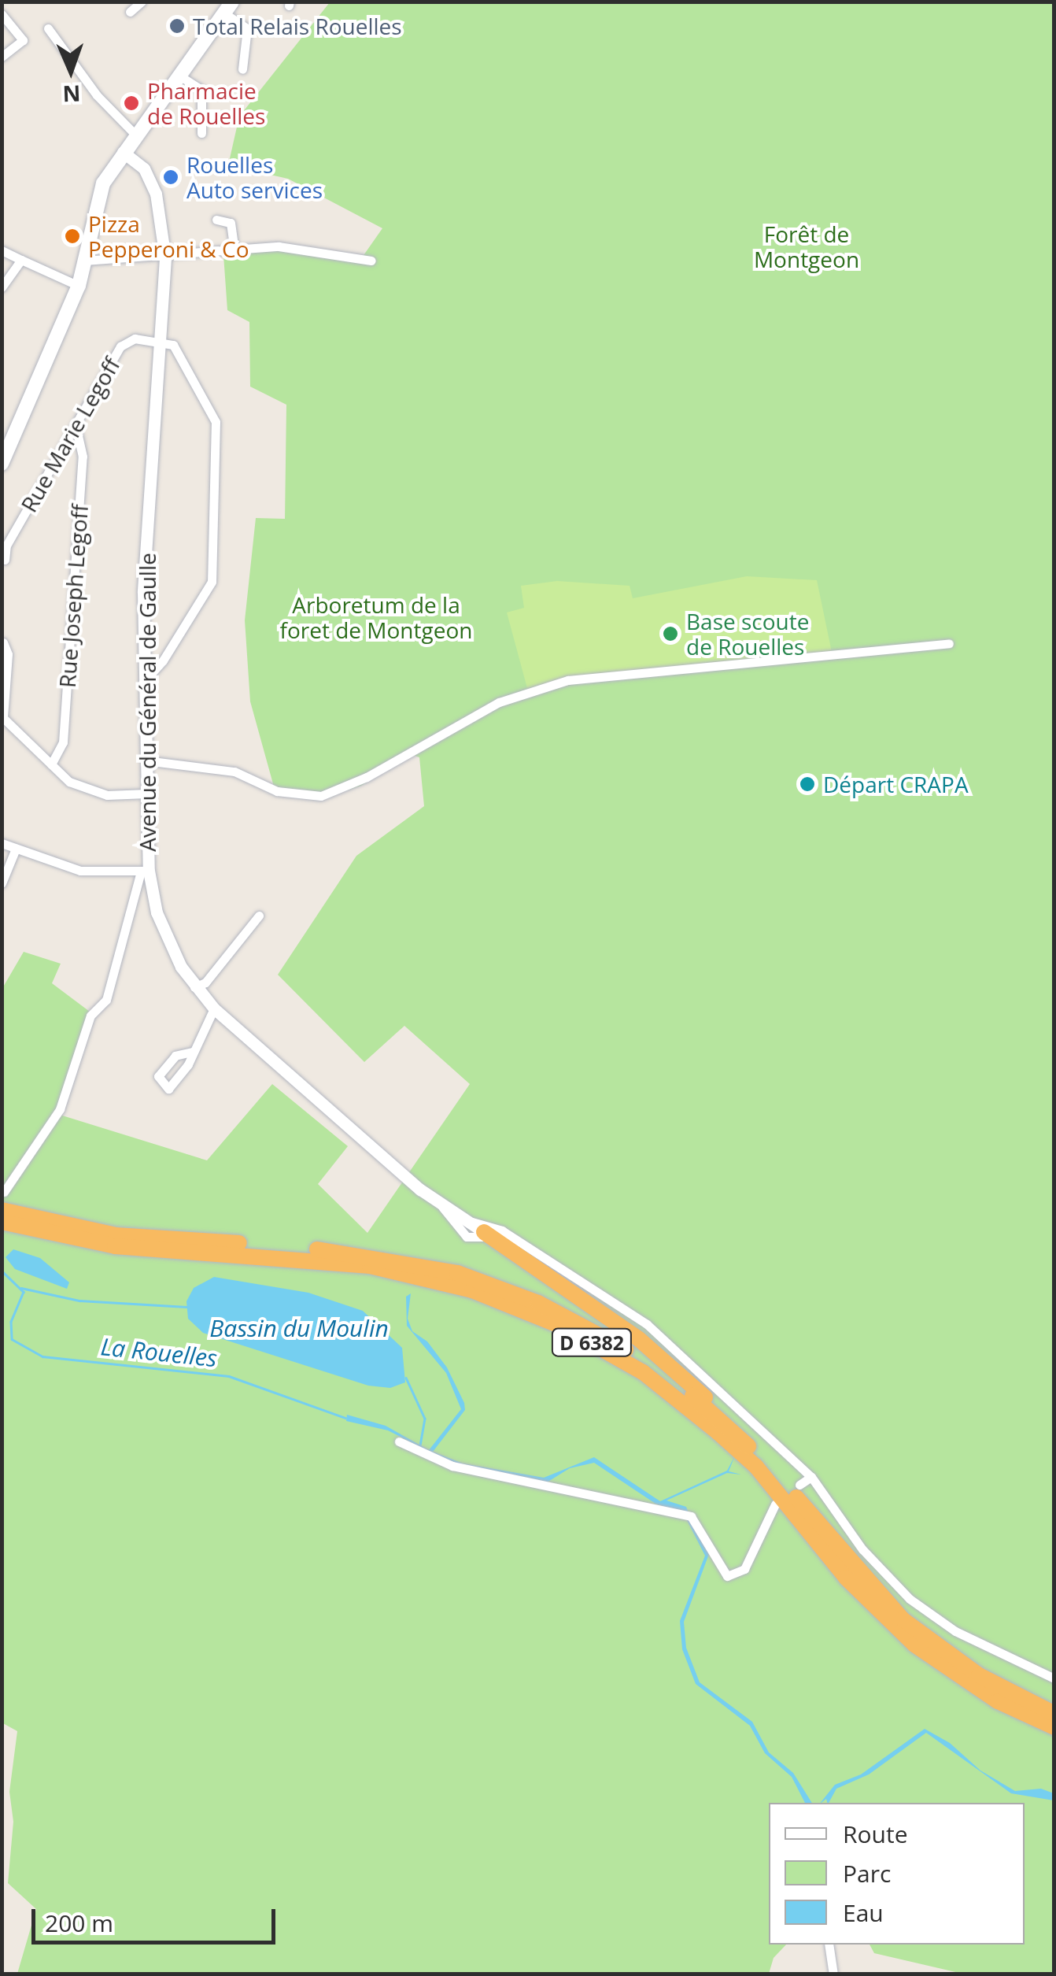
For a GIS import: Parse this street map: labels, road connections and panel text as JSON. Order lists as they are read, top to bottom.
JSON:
{
  "streets": {
    "highway": ["D 6382"],
    "street": ["Rue Marie Legoff", "Rue Joseph Legoff", "Avenue du Général de Gaulle"]
  },
  "crossings": [
    ["Rue Marie Legoff", "Rue Joseph Legoff"],
    ["Rue Marie Legoff", "Avenue du Général de Gaulle"]
  ],
  "water": ["Bassin du Moulin", "La Rouelles"],
  "parks": ["Forêt de Montgeon", "Arboretum de la foret de Montgeon"],
  "places": [
    "Total Relais Rouelles",
    "Pharmacie de Rouelles",
    "Rouelles Auto services",
    "Pizza Pepperoni & Co",
    "Base scoute de Rouelles",
    "Départ CRAPA"
  ],
  "legend": ["Route", "Parc", "Eau"],
  "scale_bar": "200 m",
  "north": "bottom"
}
